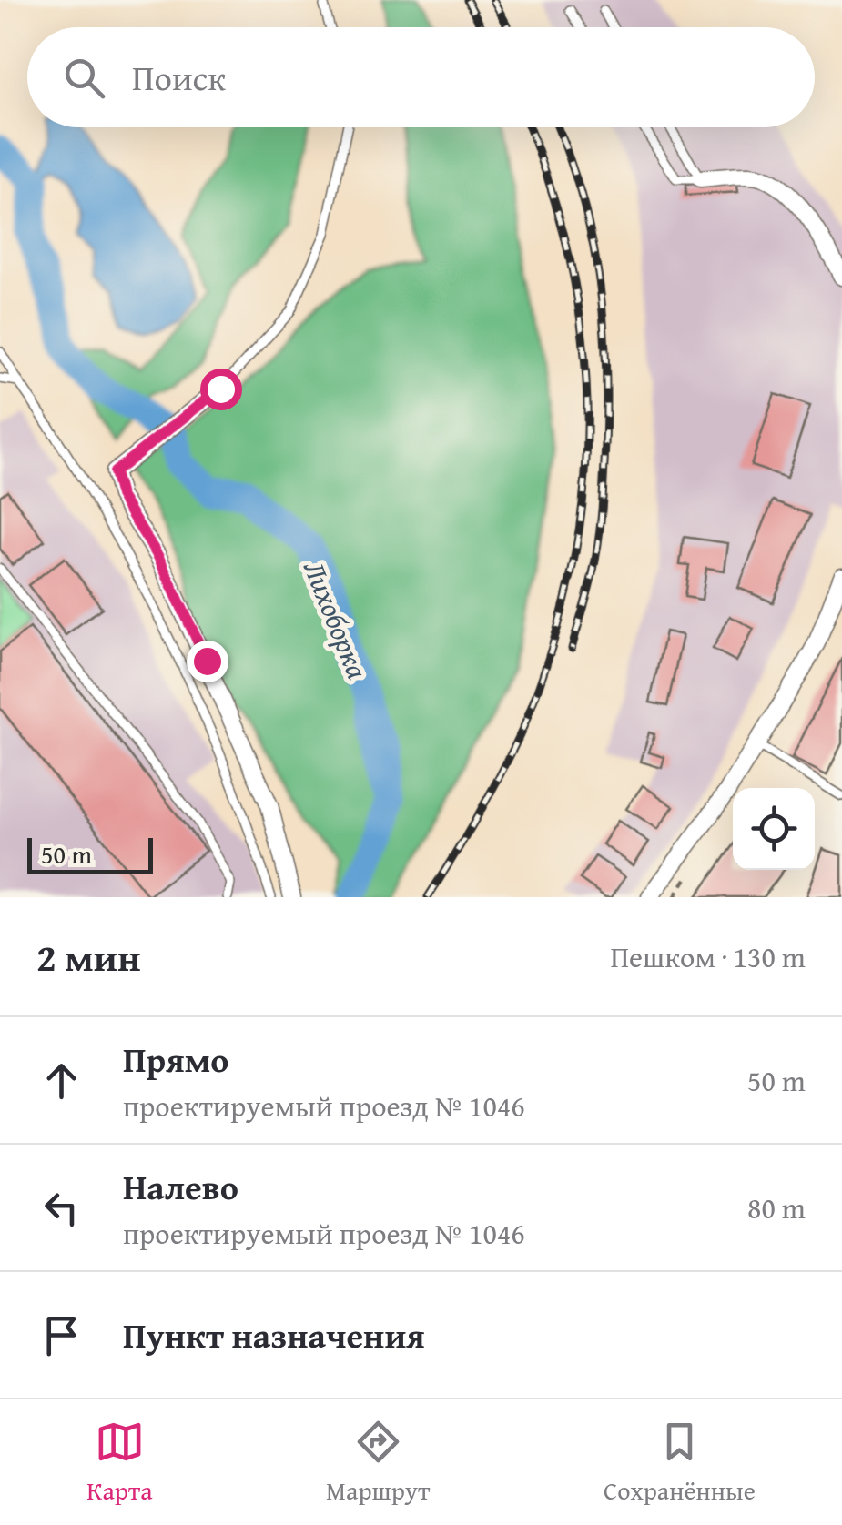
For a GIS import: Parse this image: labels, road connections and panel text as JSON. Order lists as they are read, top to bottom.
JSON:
{
  "water": ["Лихоборка"],
  "scale_bar": "50 m",
  "page": {
    "search": "Поиск",
    "scale": "50 m",
    "heading": ["2 мин", "Пешком · 130 m"],
    "list": [
      ["Прямо", "проектируемый проезд № 1046", "50 m"],
      ["Налево", "проектируемый проезд № 1046", "80 m"],
      "Пункт назначения"
    ],
    "nav": ["Карта", "Маршрут", "Сохранённые"]
  }
}
